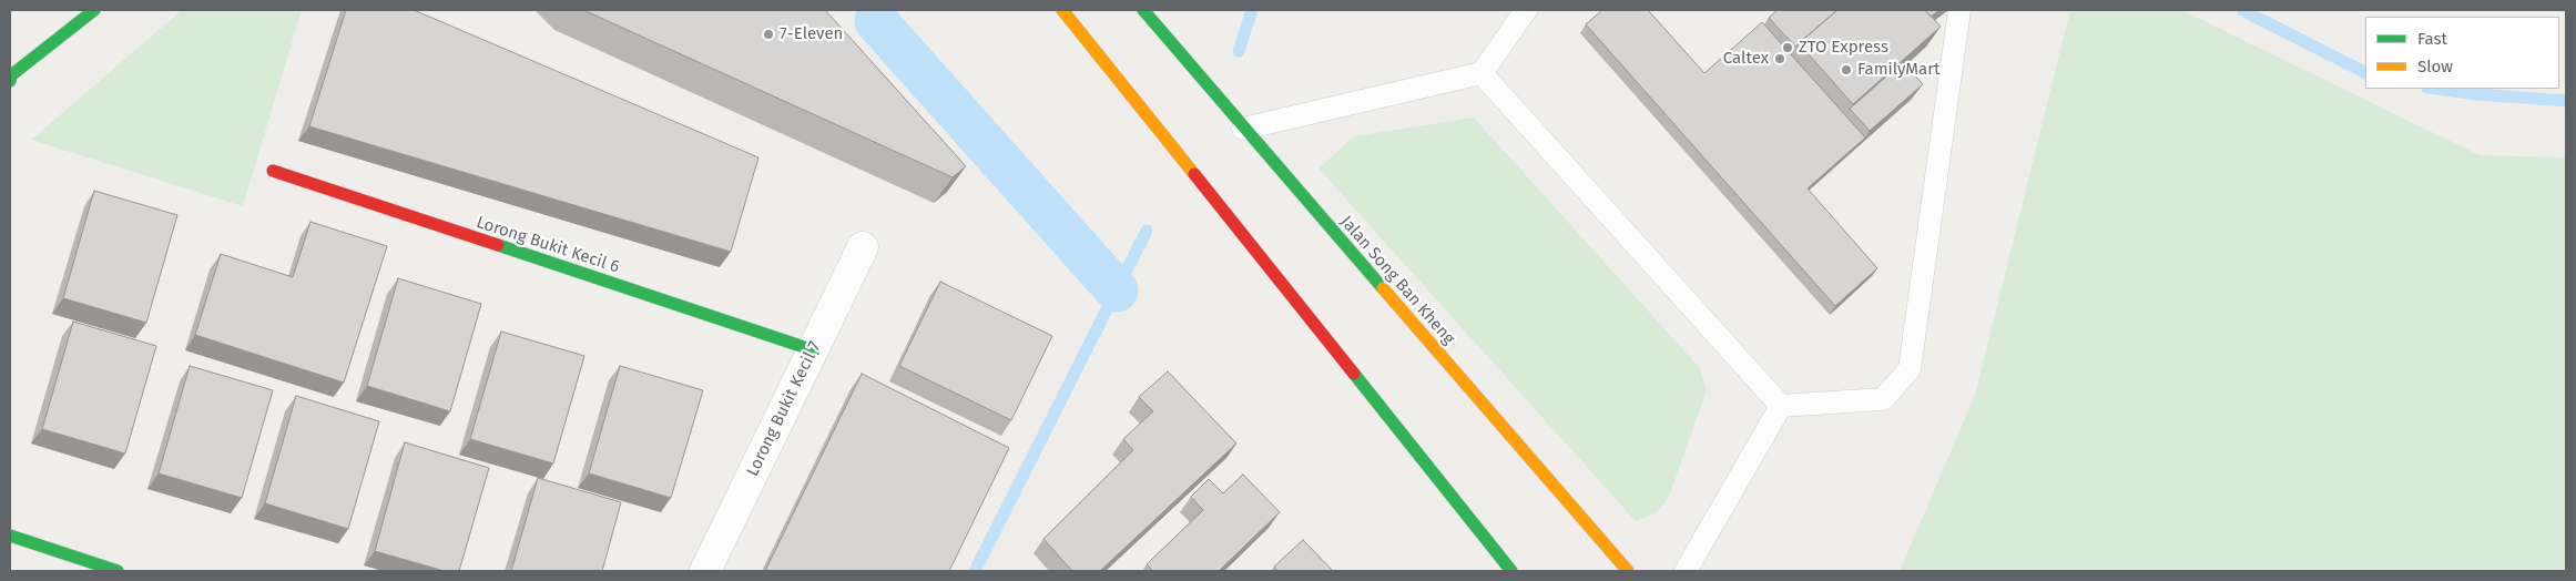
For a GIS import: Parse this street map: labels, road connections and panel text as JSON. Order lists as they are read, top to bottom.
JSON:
{
  "streets": {
    "main road": ["Lorong Bukit Kecil 6", "Jalan Song Ban Kheng"],
    "street": ["Lorong Bukit Kecil 7"]
  },
  "crossings": [
    ["Lorong Bukit Kecil 6", "Lorong Bukit Kecil 7"]
  ],
  "places": [
    "7-Eleven",
    "ZTO Express",
    "Caltex",
    "FamilyMart"
  ],
  "legend": ["Fast", "Slow"]
}
